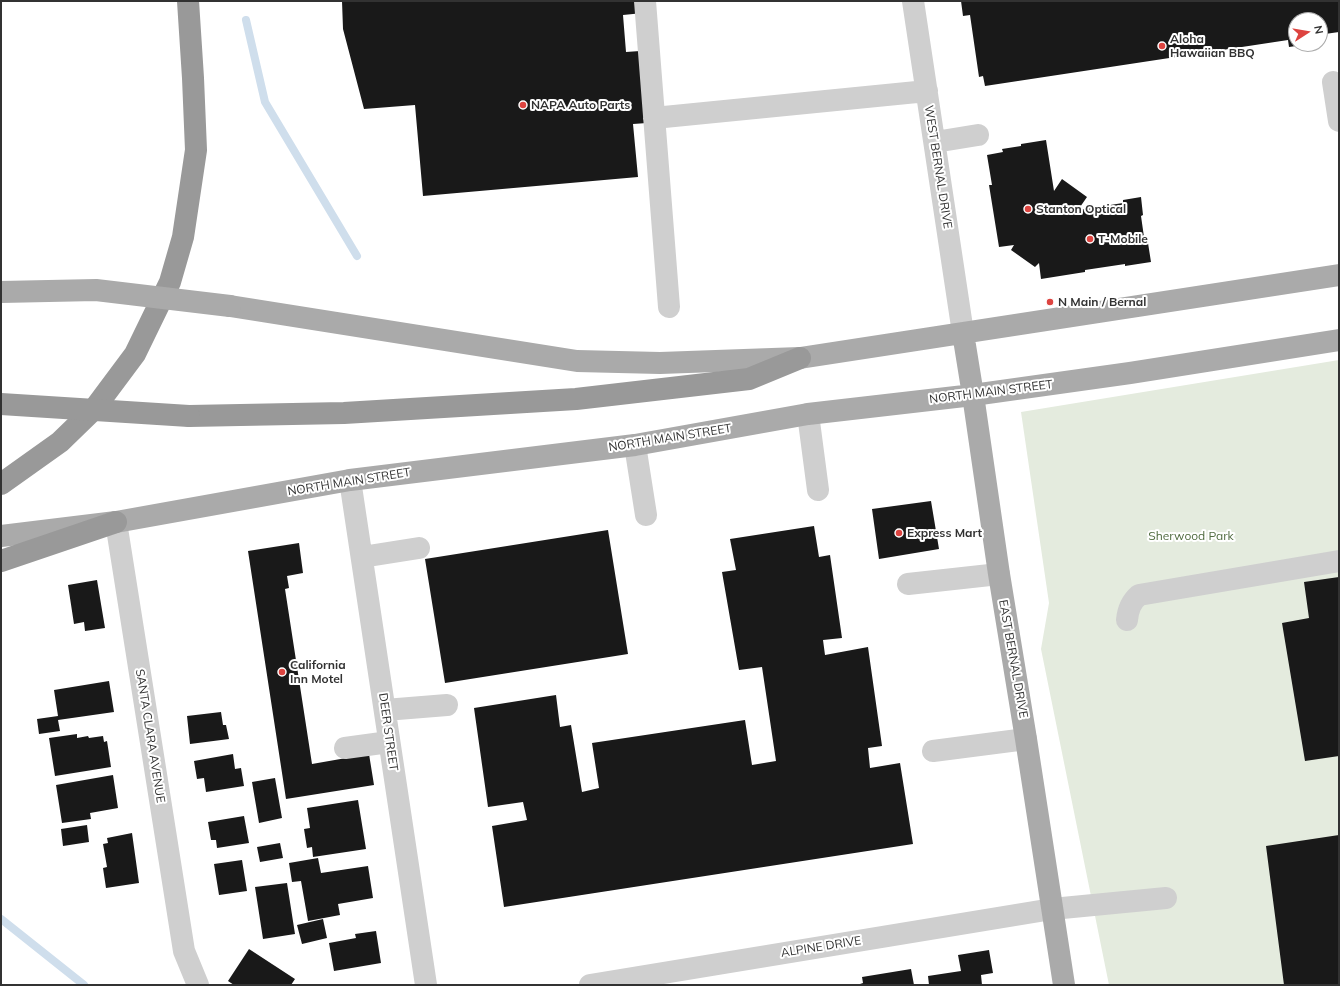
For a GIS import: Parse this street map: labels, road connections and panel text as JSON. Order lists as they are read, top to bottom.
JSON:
{
  "streets": {
    "main road": ["NORTH MAIN STREET", "EAST BERNAL DRIVE"],
    "street": [
      "WEST BERNAL DRIVE",
      "DEER STREET",
      "SANTA CLARA AVENUE",
      "ALPINE DRIVE"
    ]
  },
  "crossings": [
    ["WEST BERNAL DRIVE", "EAST BERNAL DRIVE"],
    ["NORTH MAIN STREET", "EAST BERNAL DRIVE"],
    ["NORTH MAIN STREET", "DEER STREET"],
    ["NORTH MAIN STREET", "SANTA CLARA AVENUE"],
    ["EAST BERNAL DRIVE", "ALPINE DRIVE"]
  ],
  "parks": ["Sherwood Park"],
  "places": [
    "Aloha Hawaiian BBQ",
    "NAPA Auto Parts",
    "Stanton Optical",
    "T-Mobile",
    "N Main / Bernal",
    "Express Mart",
    "California Inn Motel"
  ],
  "north": "right"
}
